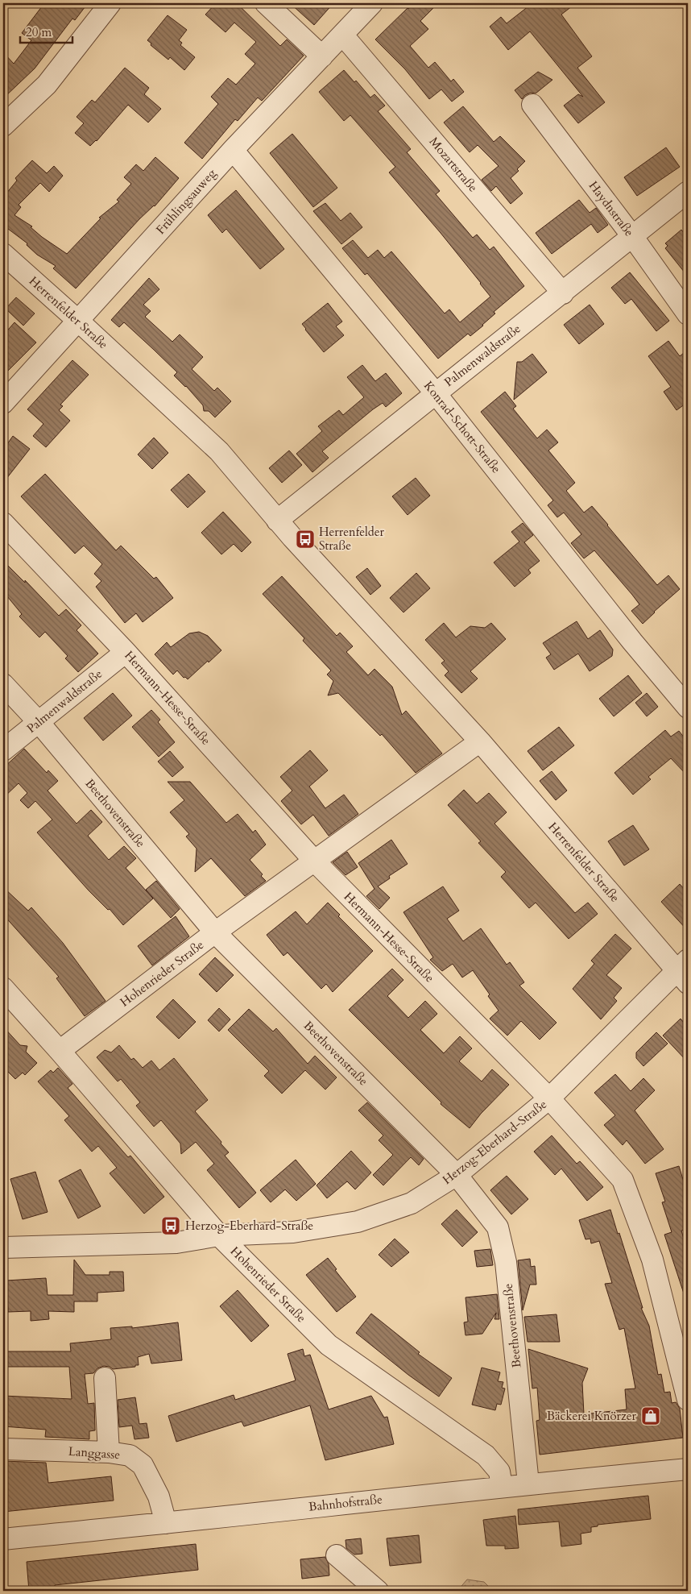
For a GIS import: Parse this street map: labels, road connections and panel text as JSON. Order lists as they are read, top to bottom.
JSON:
{
  "streets": {
    "street": [
      "Mozartstraße",
      "Frühlingsauweg",
      "Haydnstraße",
      "Herrenfelder Straße",
      "Palmenwaldstraße",
      "Konrad-Schott-Straße",
      "Hermann-Hesse-Straße",
      "Beethovenstraße",
      "Hohenrieder Straße",
      "Herzog-Eberhard-Straße",
      "Langgasse",
      "Bahnhofstraße"
    ]
  },
  "crossings": [
    ["Mozartstraße", "Frühlingsauweg"],
    ["Mozartstraße", "Palmenwaldstraße"],
    ["Frühlingsauweg", "Herrenfelder Straße"],
    ["Frühlingsauweg", "Konrad-Schott-Straße"],
    ["Haydnstraße", "Palmenwaldstraße"],
    ["Herrenfelder Straße", "Palmenwaldstraße"],
    ["Herrenfelder Straße", "Herzog-Eberhard-Straße"],
    ["Palmenwaldstraße", "Konrad-Schott-Straße"],
    ["Palmenwaldstraße", "Hermann-Hesse-Straße"],
    ["Palmenwaldstraße", "Beethovenstraße"],
    ["Hermann-Hesse-Straße", "Hohenrieder Straße"],
    ["Hermann-Hesse-Straße", "Herzog-Eberhard-Straße"],
    ["Beethovenstraße", "Hohenrieder Straße"],
    ["Beethovenstraße", "Herzog-Eberhard-Straße"],
    ["Beethovenstraße", "Bahnhofstraße"],
    ["Hohenrieder Straße", "Herzog-Eberhard-Straße"],
    ["Hohenrieder Straße", "Bahnhofstraße"],
    ["Langgasse", "Bahnhofstraße"]
  ],
  "places": {
    "bus stop": ["Herrenfelder Straße", "Herzog-Eberhard-Straße"],
    "shop": ["Bäckerei Knörzer"]
  },
  "scale_bar": "20 m"
}
